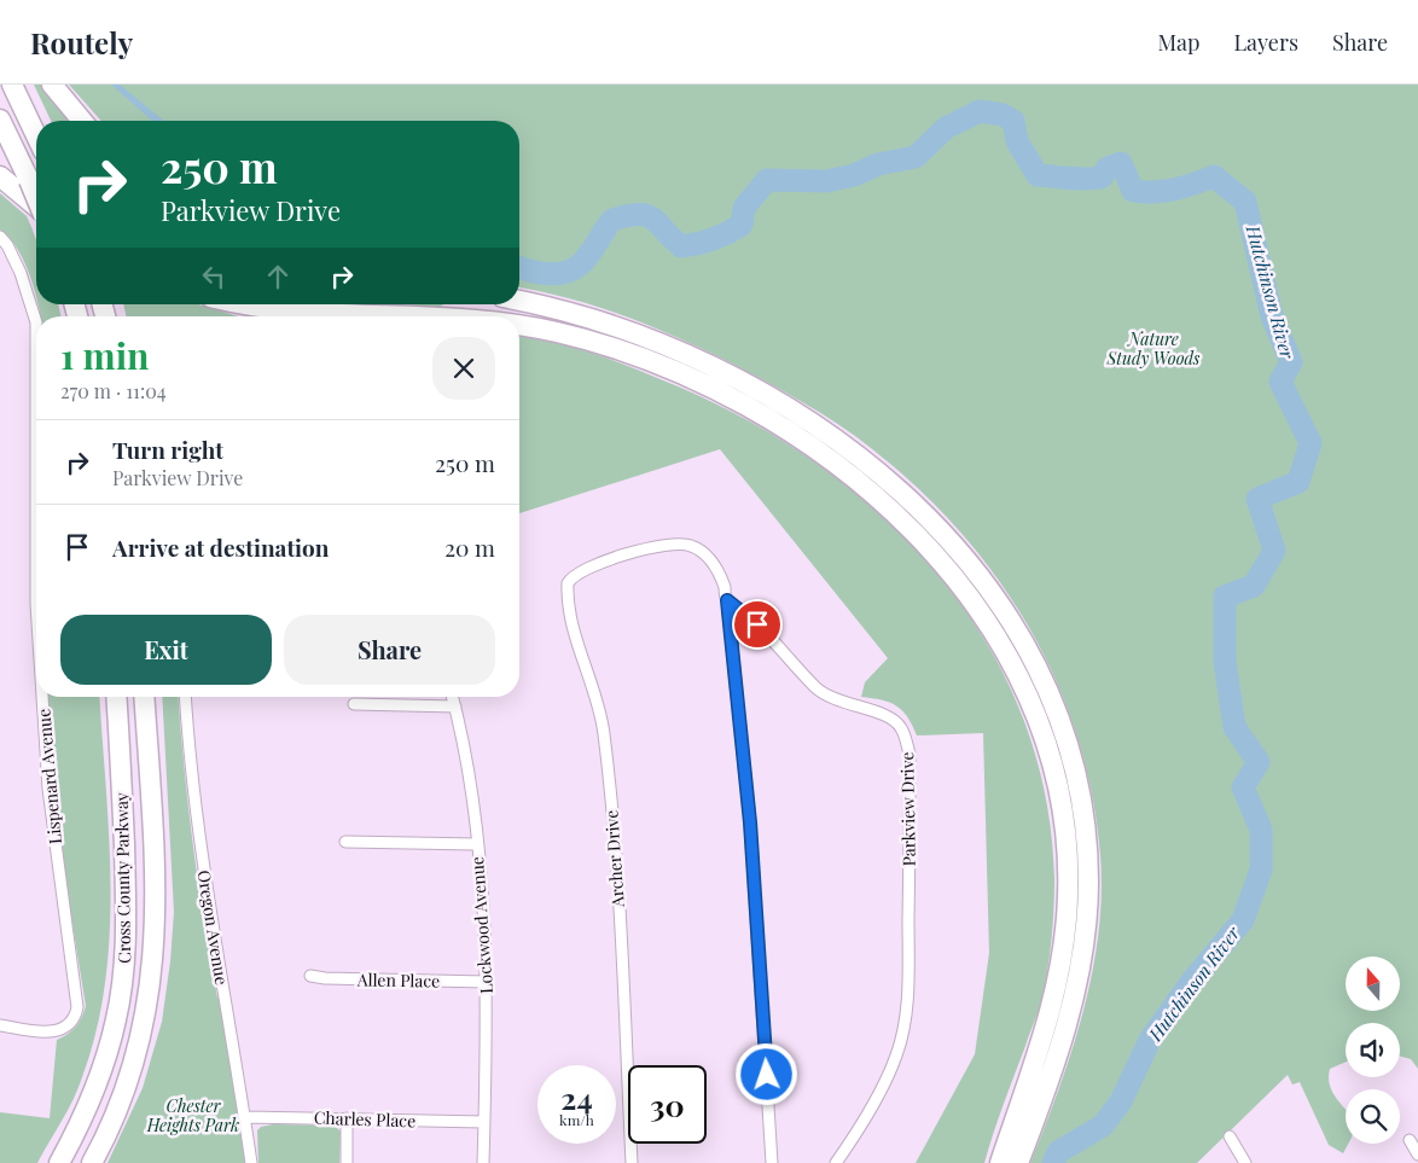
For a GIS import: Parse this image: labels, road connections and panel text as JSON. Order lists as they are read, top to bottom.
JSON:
{
  "streets": {
    "highway": ["Cross County Parkway"],
    "street": [
      "Lispenard Avenue",
      "Parkview Drive",
      "Archer Drive",
      "Lockwood Avenue",
      "Oregon Avenue",
      "Allen Place",
      "Charles Place"
    ]
  },
  "crossings": [
    ["Parkview Drive", "Archer Drive"],
    ["Lockwood Avenue", "Allen Place"],
    ["Lockwood Avenue", "Charles Place"],
    ["Oregon Avenue", "Charles Place"]
  ],
  "water": ["Hutchinson River"],
  "parks": ["Nature Study Woods", "Chester Heights Park"],
  "north": "top",
  "page": {
    "header": "Routely",
    "nav": ["Map", "Layers", "Share"],
    "turn": ["250 m", "Parkview Drive"],
    "heading": ["1 min", "270 m · 11:04"],
    "list": [
      {
        "name": "Turn right",
        "note": "Parkview Drive",
        "value": "250 m"
      },
      {
        "name": "Arrive at destination",
        "value": "20 m"
      }
    ],
    "buttons": ["Exit", "Share"],
    "speed": "24 km/h",
    "limit": "30"
  }
}
